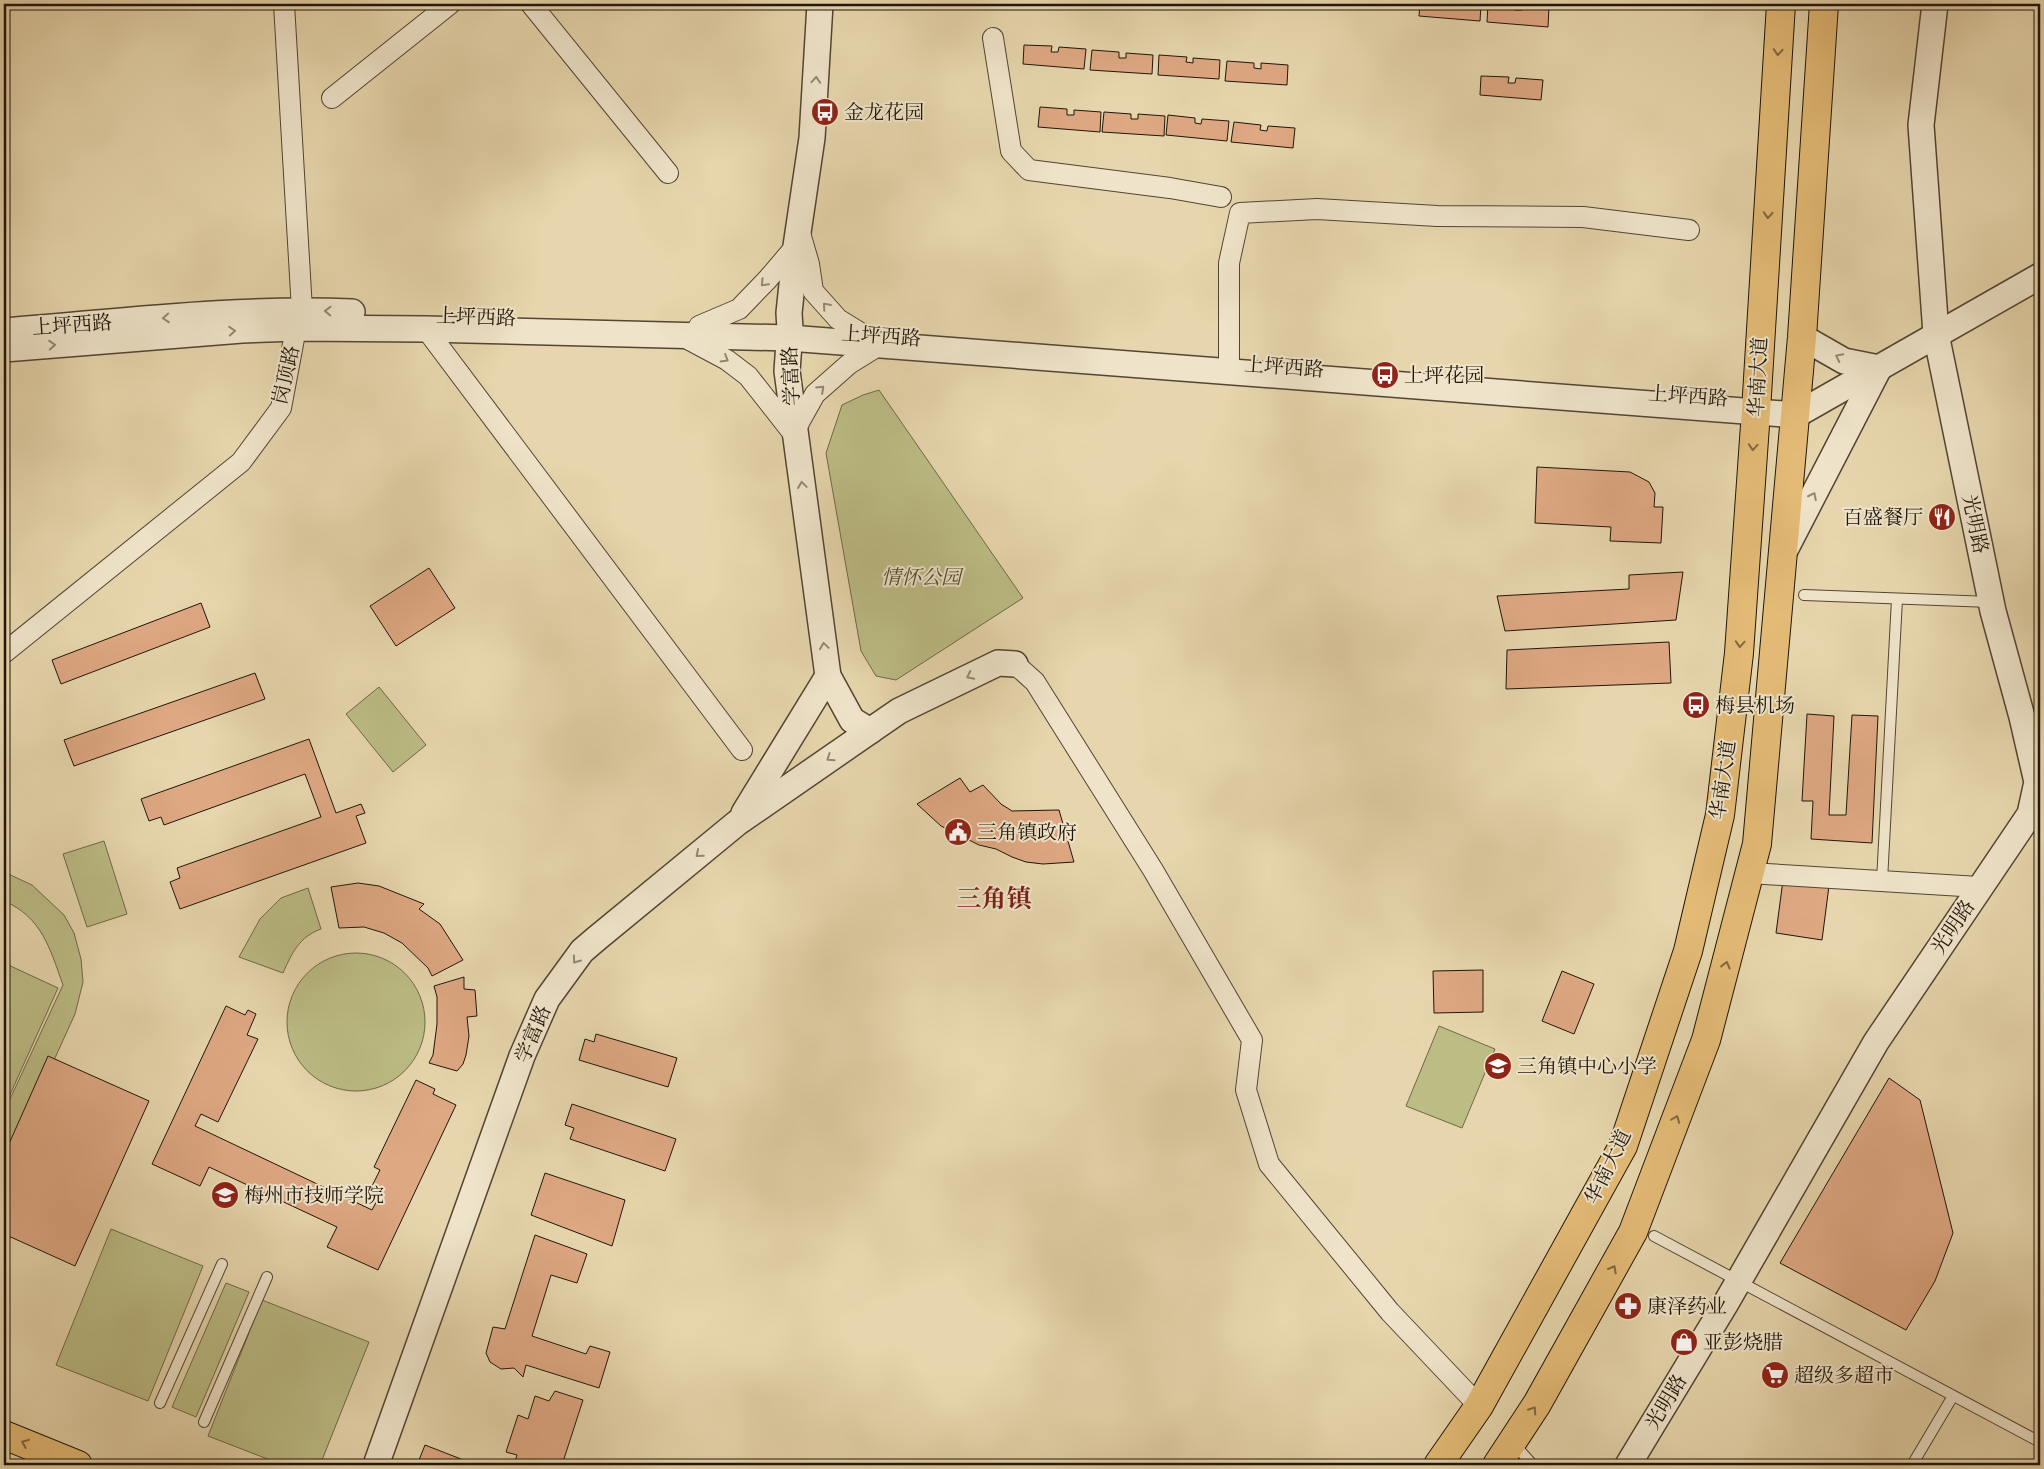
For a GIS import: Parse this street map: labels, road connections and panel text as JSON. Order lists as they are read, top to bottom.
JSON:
{
  "streets": {
    "main road": ["华南大道"],
    "street": [
      "上坪西路",
      "岗顶路",
      "学富路",
      "光明路"
    ]
  },
  "crossings": [
    ["上坪西路", "岗顶路"],
    ["上坪西路", "学富路"],
    ["上坪西路", "华南大道"]
  ],
  "districts": ["三角镇"],
  "parks": ["情怀公园"],
  "places": {
    "bus stop": ["金龙花园", "上坪花园", "梅县机场"],
    "restaurant": ["百盛餐厅"],
    "public building": ["三角镇政府"],
    "school or university": ["三角镇中心小学", "梅州市技师学院"],
    "pharmacy": ["康泽药业"],
    "shop": ["亚彭烧腊"],
    "supermarket": ["超级多超市"]
  }
}
